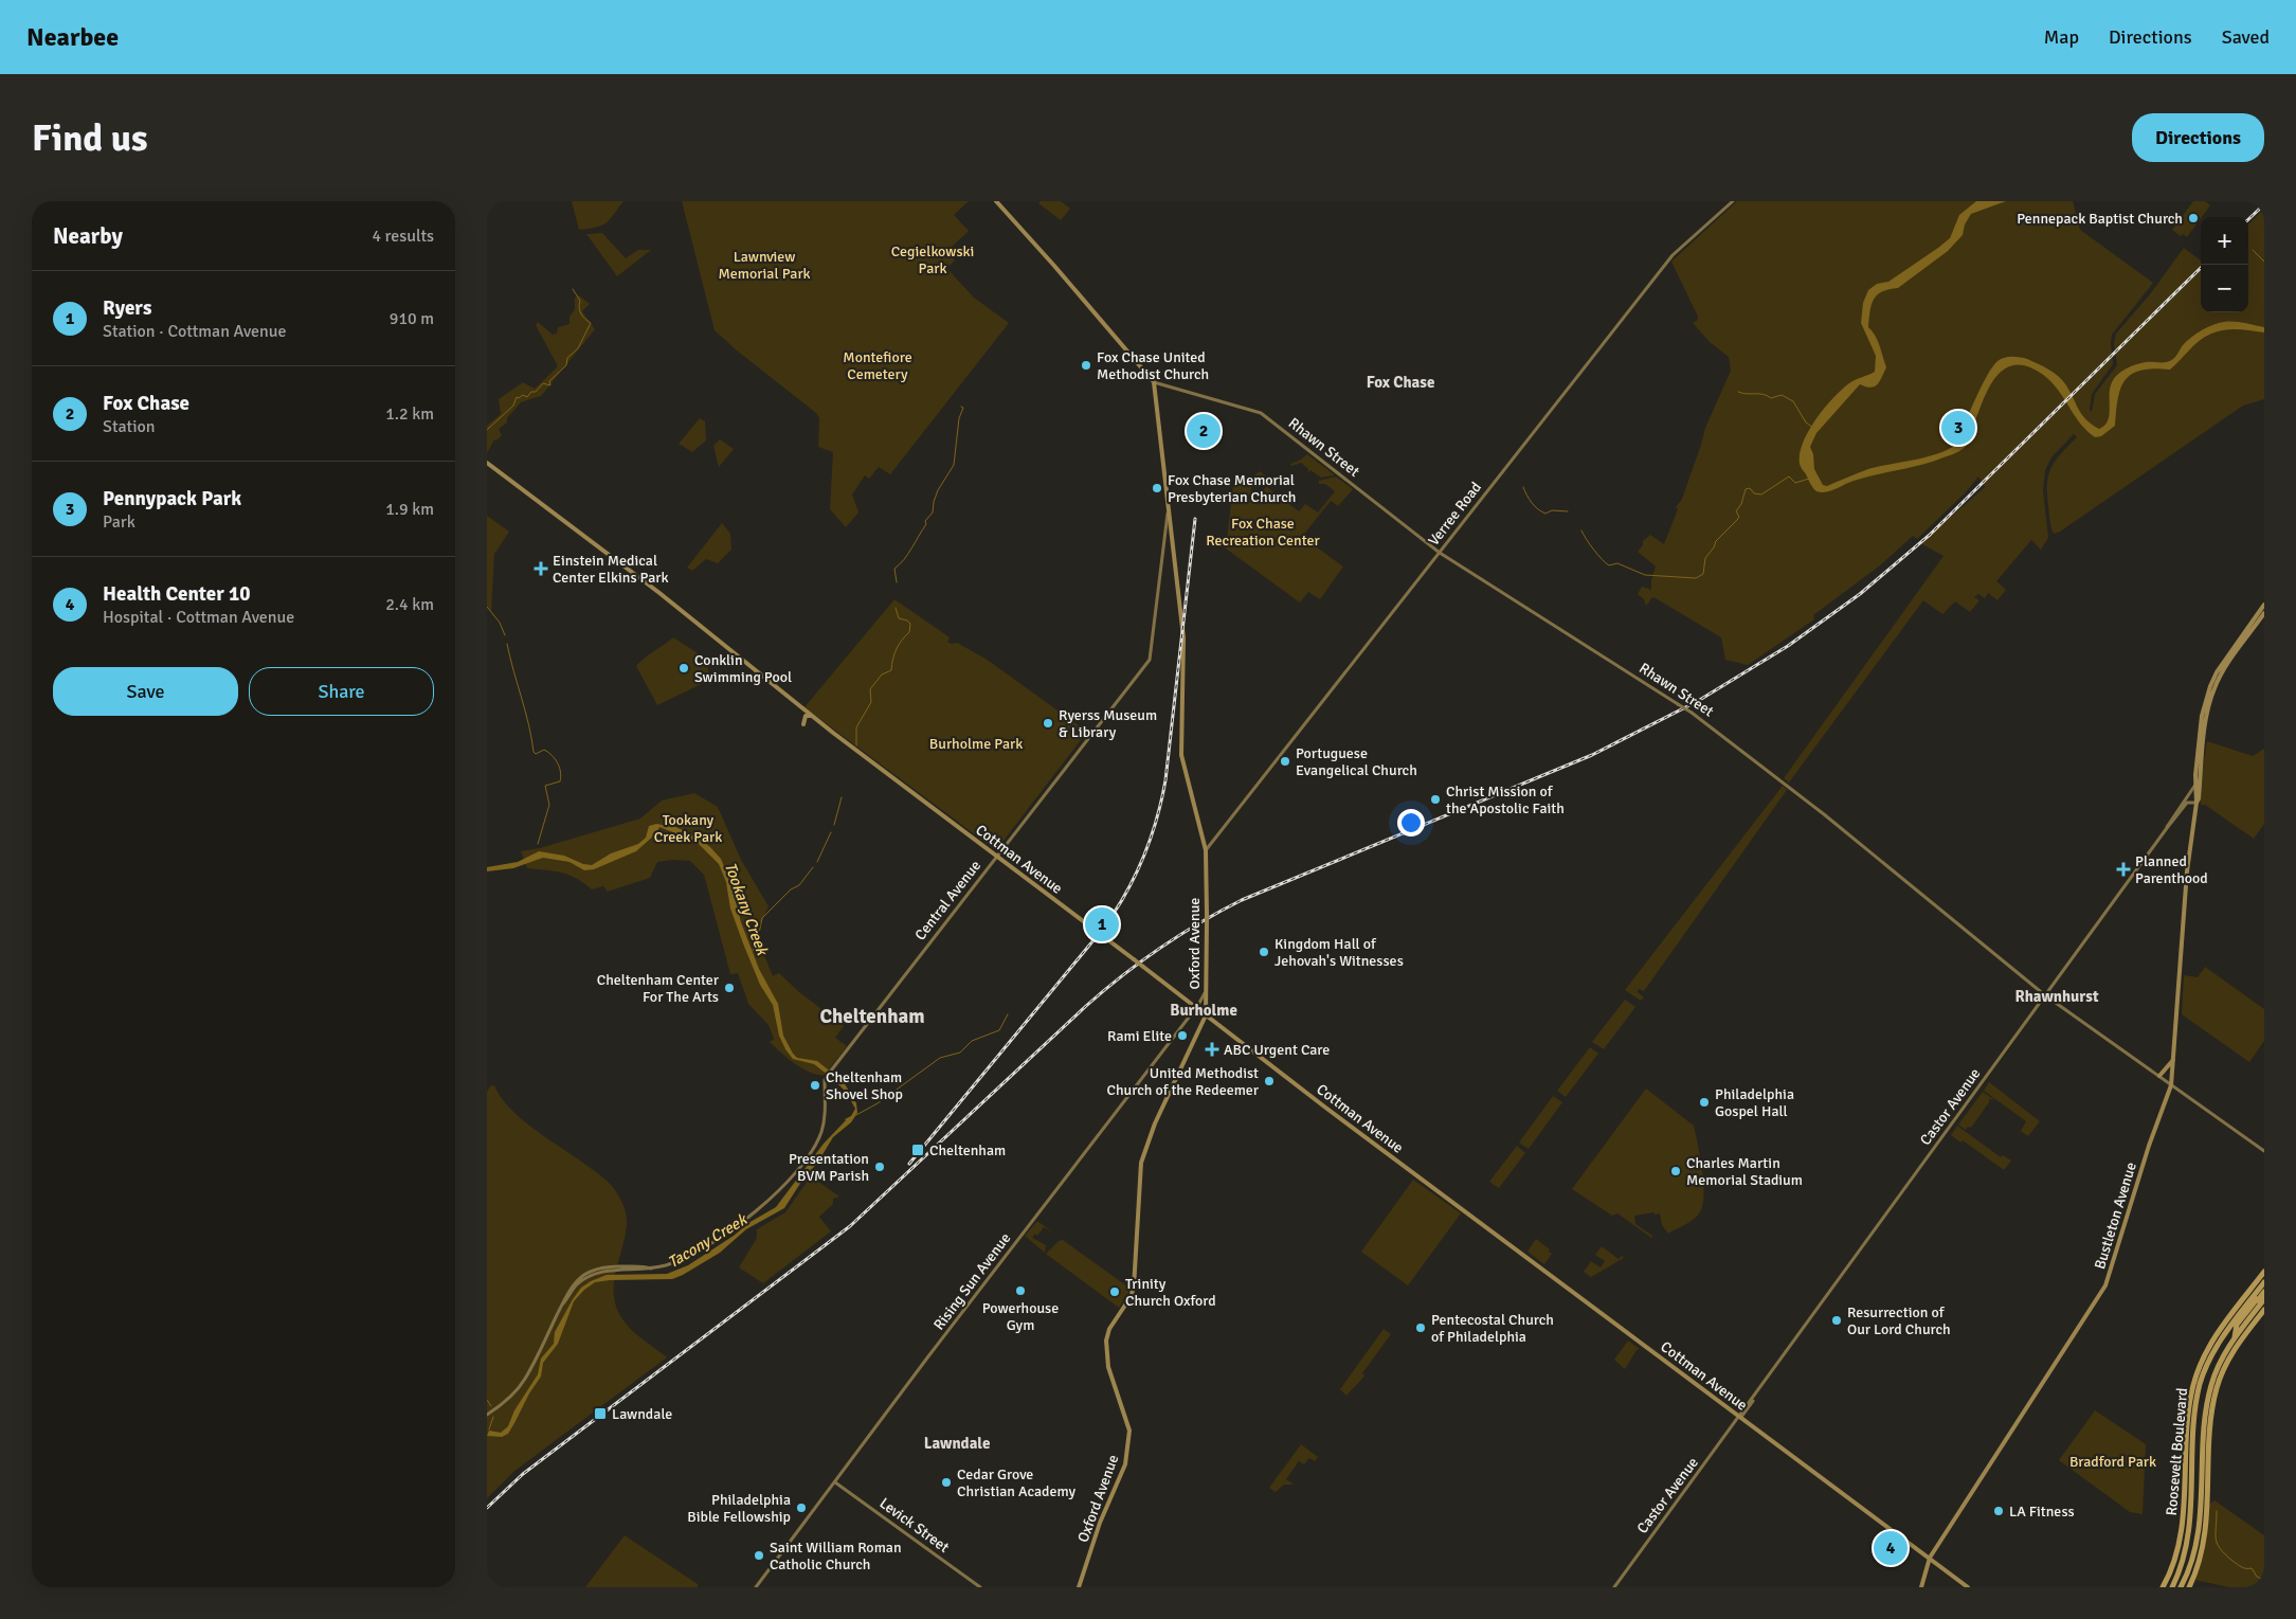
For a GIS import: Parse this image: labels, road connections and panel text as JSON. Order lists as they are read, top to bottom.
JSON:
{
  "streets": {
    "highway": ["Roosevelt Boulevard"],
    "main road": [
      "Rhawn Street",
      "Verree Road",
      "Cottman Avenue",
      "Central Avenue",
      "Oxford Avenue",
      "Castor Avenue",
      "Bustleton Avenue",
      "Rising Sun Avenue",
      "Levick Street"
    ]
  },
  "crossings": [
    ["Rhawn Street", "Verree Road"],
    ["Rhawn Street", "Oxford Avenue"],
    ["Rhawn Street", "Castor Avenue"],
    ["Rhawn Street", "Bustleton Avenue"],
    ["Verree Road", "Oxford Avenue"],
    ["Cottman Avenue", "Central Avenue"],
    ["Cottman Avenue", "Oxford Avenue"],
    ["Cottman Avenue", "Castor Avenue"],
    ["Cottman Avenue", "Bustleton Avenue"],
    ["Cottman Avenue", "Rising Sun Avenue"],
    ["Oxford Avenue", "Rising Sun Avenue"],
    ["Castor Avenue", "Bustleton Avenue"],
    ["Rising Sun Avenue", "Levick Street"]
  ],
  "districts": [
    "Fox Chase",
    "Rhawnhurst",
    "Burholme",
    "Cheltenham",
    "Lawndale"
  ],
  "water": ["Tookany Creek", "Tacony Creek"],
  "parks": [
    "Cegielkowski Park",
    "Lawnview Memorial Park",
    "Montefiore Cemetery",
    "Fox Chase Recreation Center",
    "Burholme Park",
    "Tookany Creek Park",
    "Bradford Park"
  ],
  "places": {
    "other": [
      "Pennepack Baptist Church",
      "Fox Chase United Methodist Church",
      "Fox Chase Memorial Presbyterian Church",
      "Conklin Swimming Pool",
      "Ryerss Museum & Library",
      "Portuguese Evangelical Church",
      "Christ Mission of the Apostolic Faith",
      "Kingdom Hall of Jehovah's Witnesses",
      "Cheltenham Center For The Arts",
      "Rami Elite",
      "United Methodist Church of the Redeemer",
      "Cheltenham Shovel Shop",
      "Philadelphia Gospel Hall",
      "Presentation BVM Parish",
      "Charles Martin Memorial Stadium",
      "Powerhouse Gym",
      "Trinity Church Oxford",
      "Resurrection of Our Lord Church",
      "Pentecostal Church of Philadelphia",
      "Cedar Grove Christian Academy",
      "Philadelphia Bible Fellowship",
      "LA Fitness",
      "Saint William Roman Catholic Church"
    ],
    "health": ["Einstein Medical Center Elkins Park", "Planned Parenthood", "ABC Urgent Care"],
    "transit": ["Cheltenham", "Lawndale"]
  },
  "page": {
    "header": "Nearbee",
    "nav": ["Map", "Directions", "Saved"],
    "buttons": [
      "Directions",
      ["Save", "Share"]
    ],
    "title": "Find us",
    "heading": ["Nearby", "4 results"],
    "map_buttons": ["+", "−"],
    "list": [
      {
        "mark": "1",
        "name": "Ryers",
        "note": "Station · Cottman Avenue",
        "value": "910 m"
      },
      {
        "mark": "2",
        "name": "Fox Chase",
        "note": "Station",
        "value": "1.2 km"
      },
      {
        "mark": "3",
        "name": "Pennypack Park",
        "note": "Park",
        "value": "1.9 km"
      },
      {
        "mark": "4",
        "name": "Health Center 10",
        "note": "Hospital · Cottman Avenue",
        "value": "2.4 km"
      }
    ],
    "pins": [
      "3",
      "2",
      "1",
      "4"
    ]
  }
}
